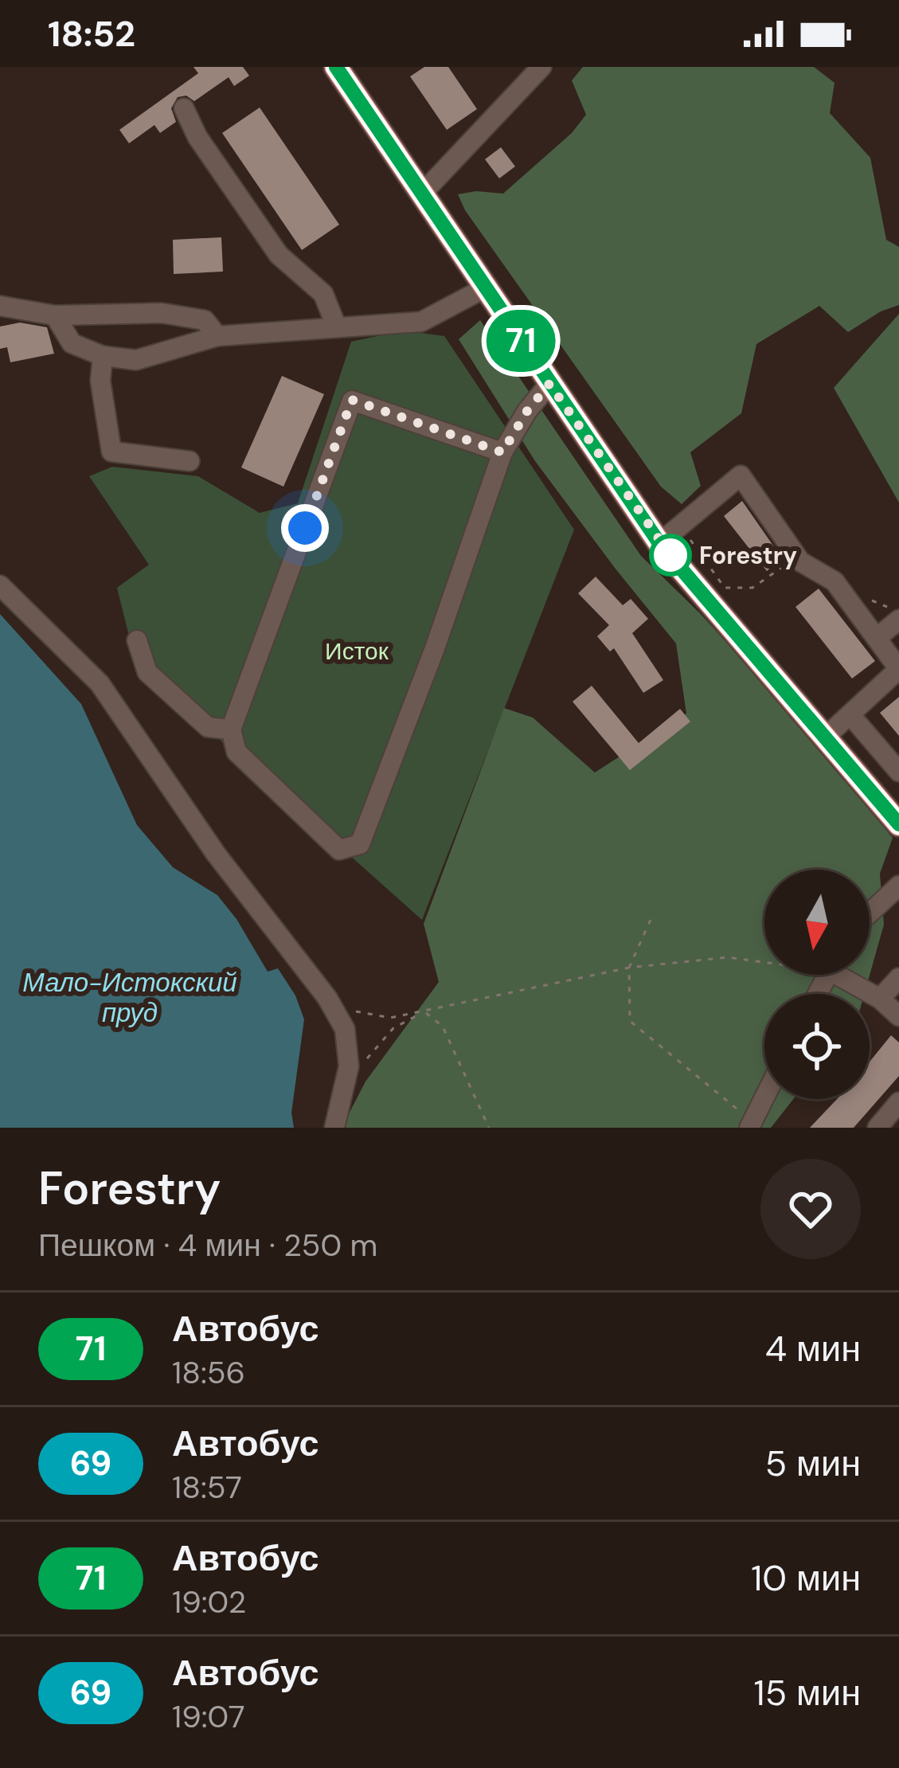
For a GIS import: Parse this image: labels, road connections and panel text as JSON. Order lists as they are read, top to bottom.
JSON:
{
  "water": ["Мало-Истокский пруд"],
  "parks": ["Исток"],
  "places": ["Forestry"],
  "lines": ["bus line 71"],
  "north": "bottom",
  "page": {
    "status": "18:52",
    "on_map": "71",
    "heading": ["Forestry", "Пешком · 4 мин · 250 m"],
    "list": [
      {
        "mark": "71",
        "name": "Автобус",
        "note": "18:56",
        "value": "4 мин"
      },
      {
        "mark": "69",
        "name": "Автобус",
        "note": "18:57",
        "value": "5 мин"
      },
      {
        "mark": "71",
        "name": "Автобус",
        "note": "19:02",
        "value": "10 мин"
      },
      {
        "mark": "69",
        "name": "Автобус",
        "note": "19:07",
        "value": "15 мин"
      }
    ]
  }
}
